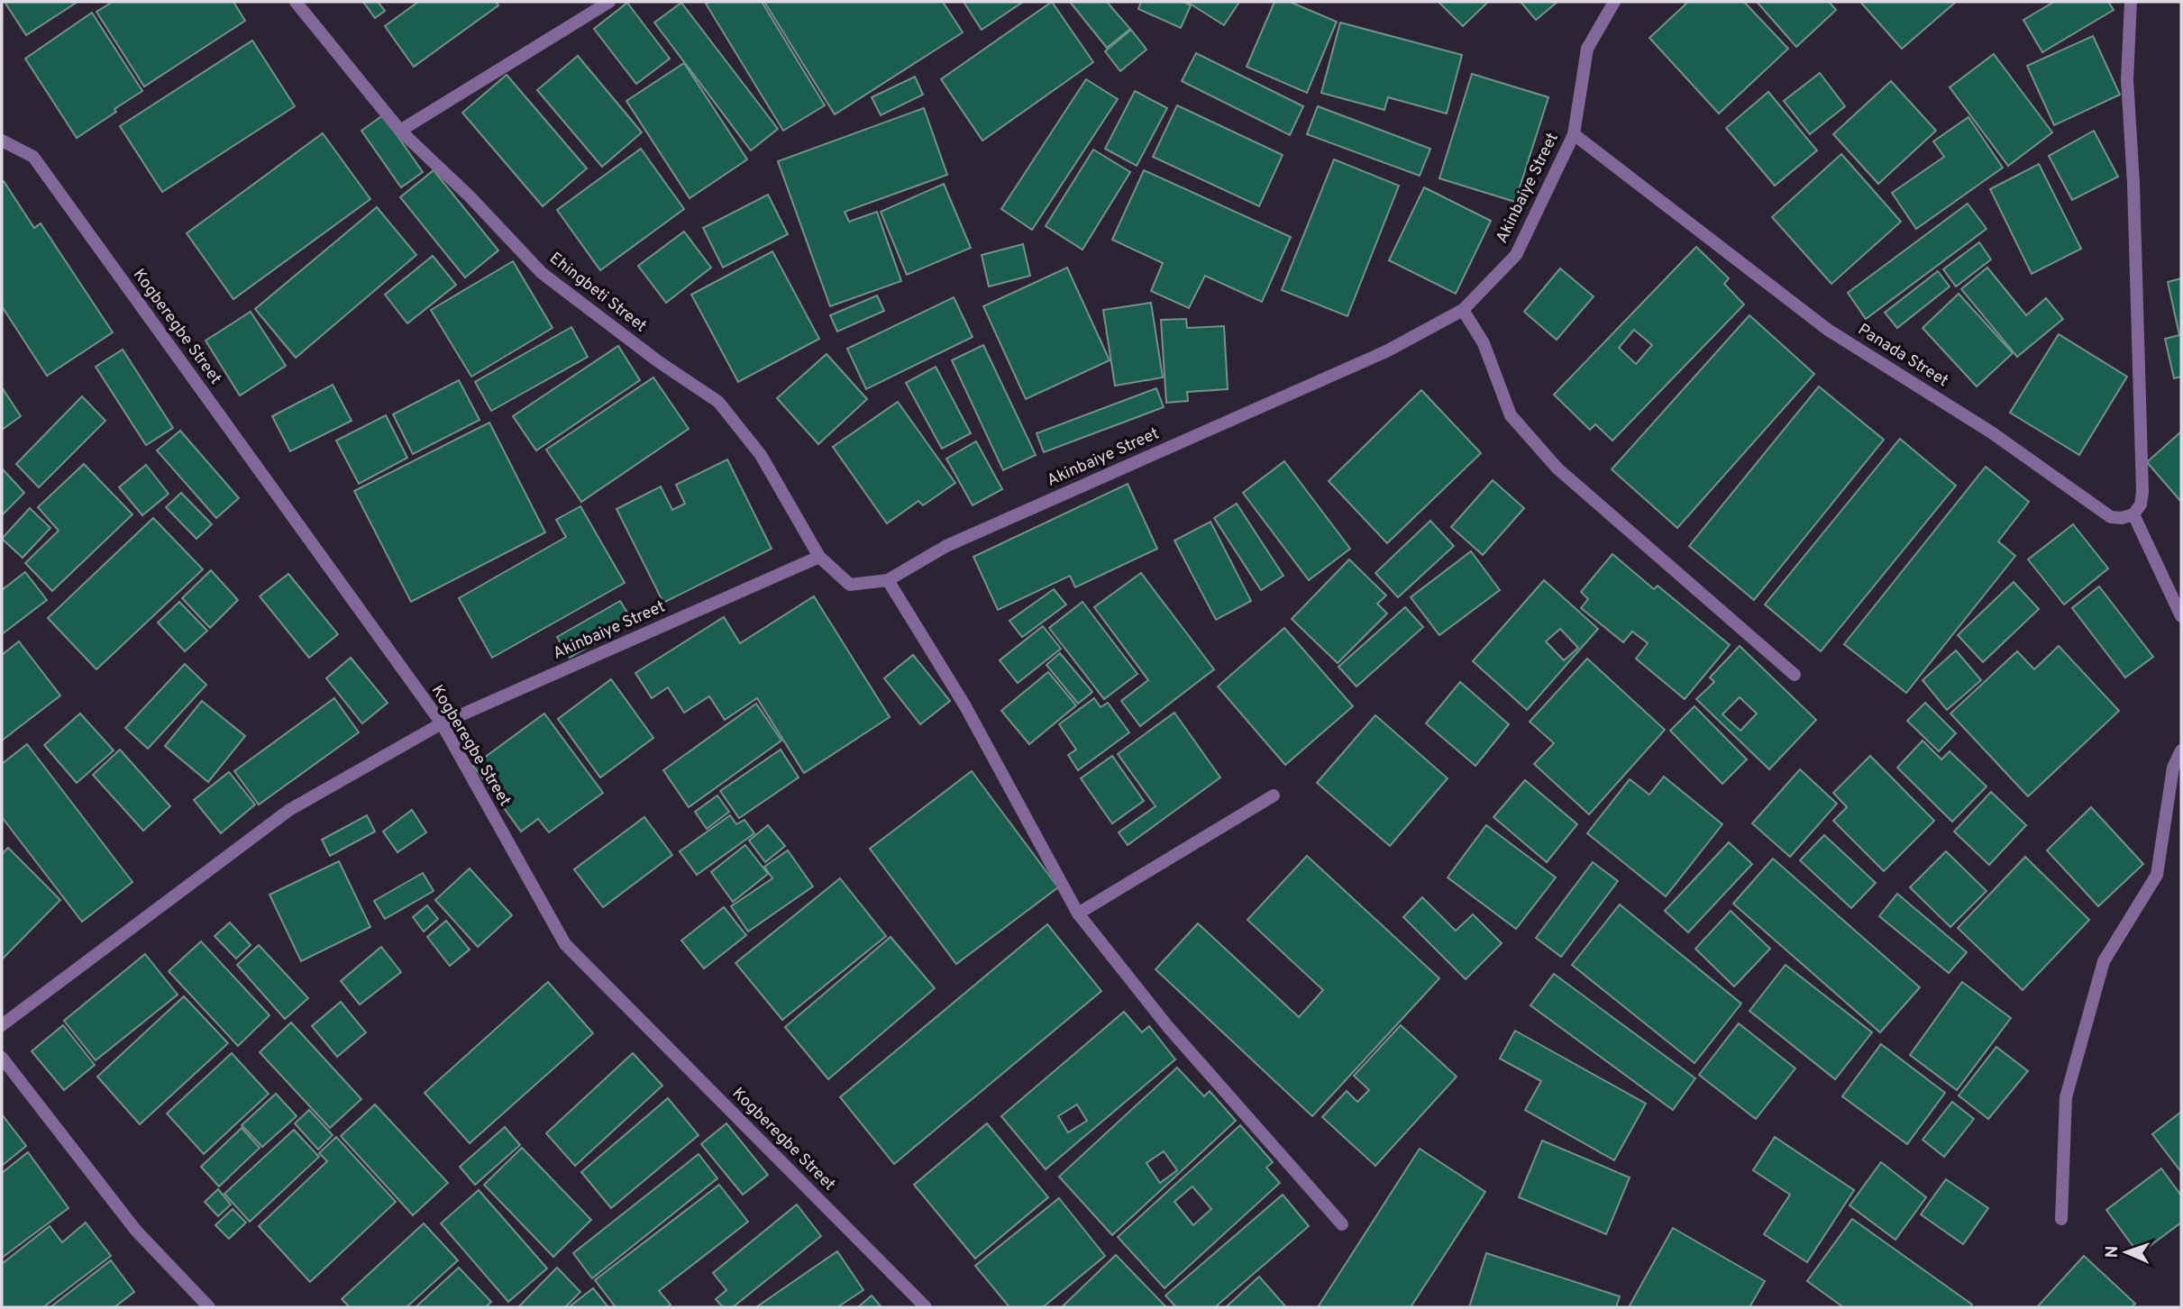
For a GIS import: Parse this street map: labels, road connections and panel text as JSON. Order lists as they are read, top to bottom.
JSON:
{
  "streets": {
    "street": [
      "Akinbaiye Street",
      "Ehingbeti Street",
      "Kogberegbe Street",
      "Panada Street"
    ]
  },
  "crossings": [
    ["Akinbaiye Street", "Ehingbeti Street"],
    ["Akinbaiye Street", "Kogberegbe Street"],
    ["Akinbaiye Street", "Panada Street"]
  ],
  "north": "left"
}
